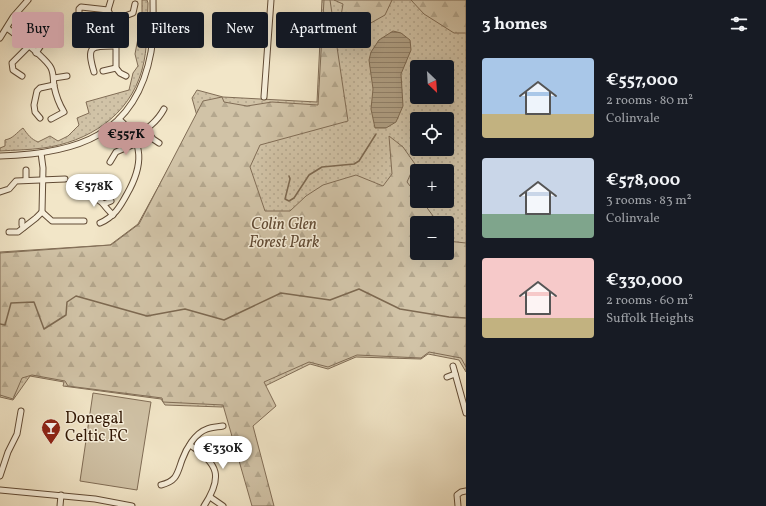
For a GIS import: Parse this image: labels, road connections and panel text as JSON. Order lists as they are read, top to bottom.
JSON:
{
  "parks": ["Colin Glen Forest Park"],
  "places": {
    "bar": ["Donegal Celtic FC"]
  },
  "north": "bottom right",
  "page": {
    "heading": "3 homes",
    "chip": [
      "Buy",
      "Rent",
      "Filters",
      "New",
      "Apartment"
    ],
    "list": [
      {
        "name": "€557,000",
        "note": "2 rooms · 80 m² · Colinvale"
      },
      {
        "name": "€578,000",
        "note": "3 rooms · 83 m² · Colinvale"
      },
      {
        "name": "€330,000",
        "note": "2 rooms · 60 m² · Suffolk Heights"
      }
    ],
    "map_buttons": ["+", "−"],
    "price": ["€557K", "€578K", "€330K"]
  }
}
